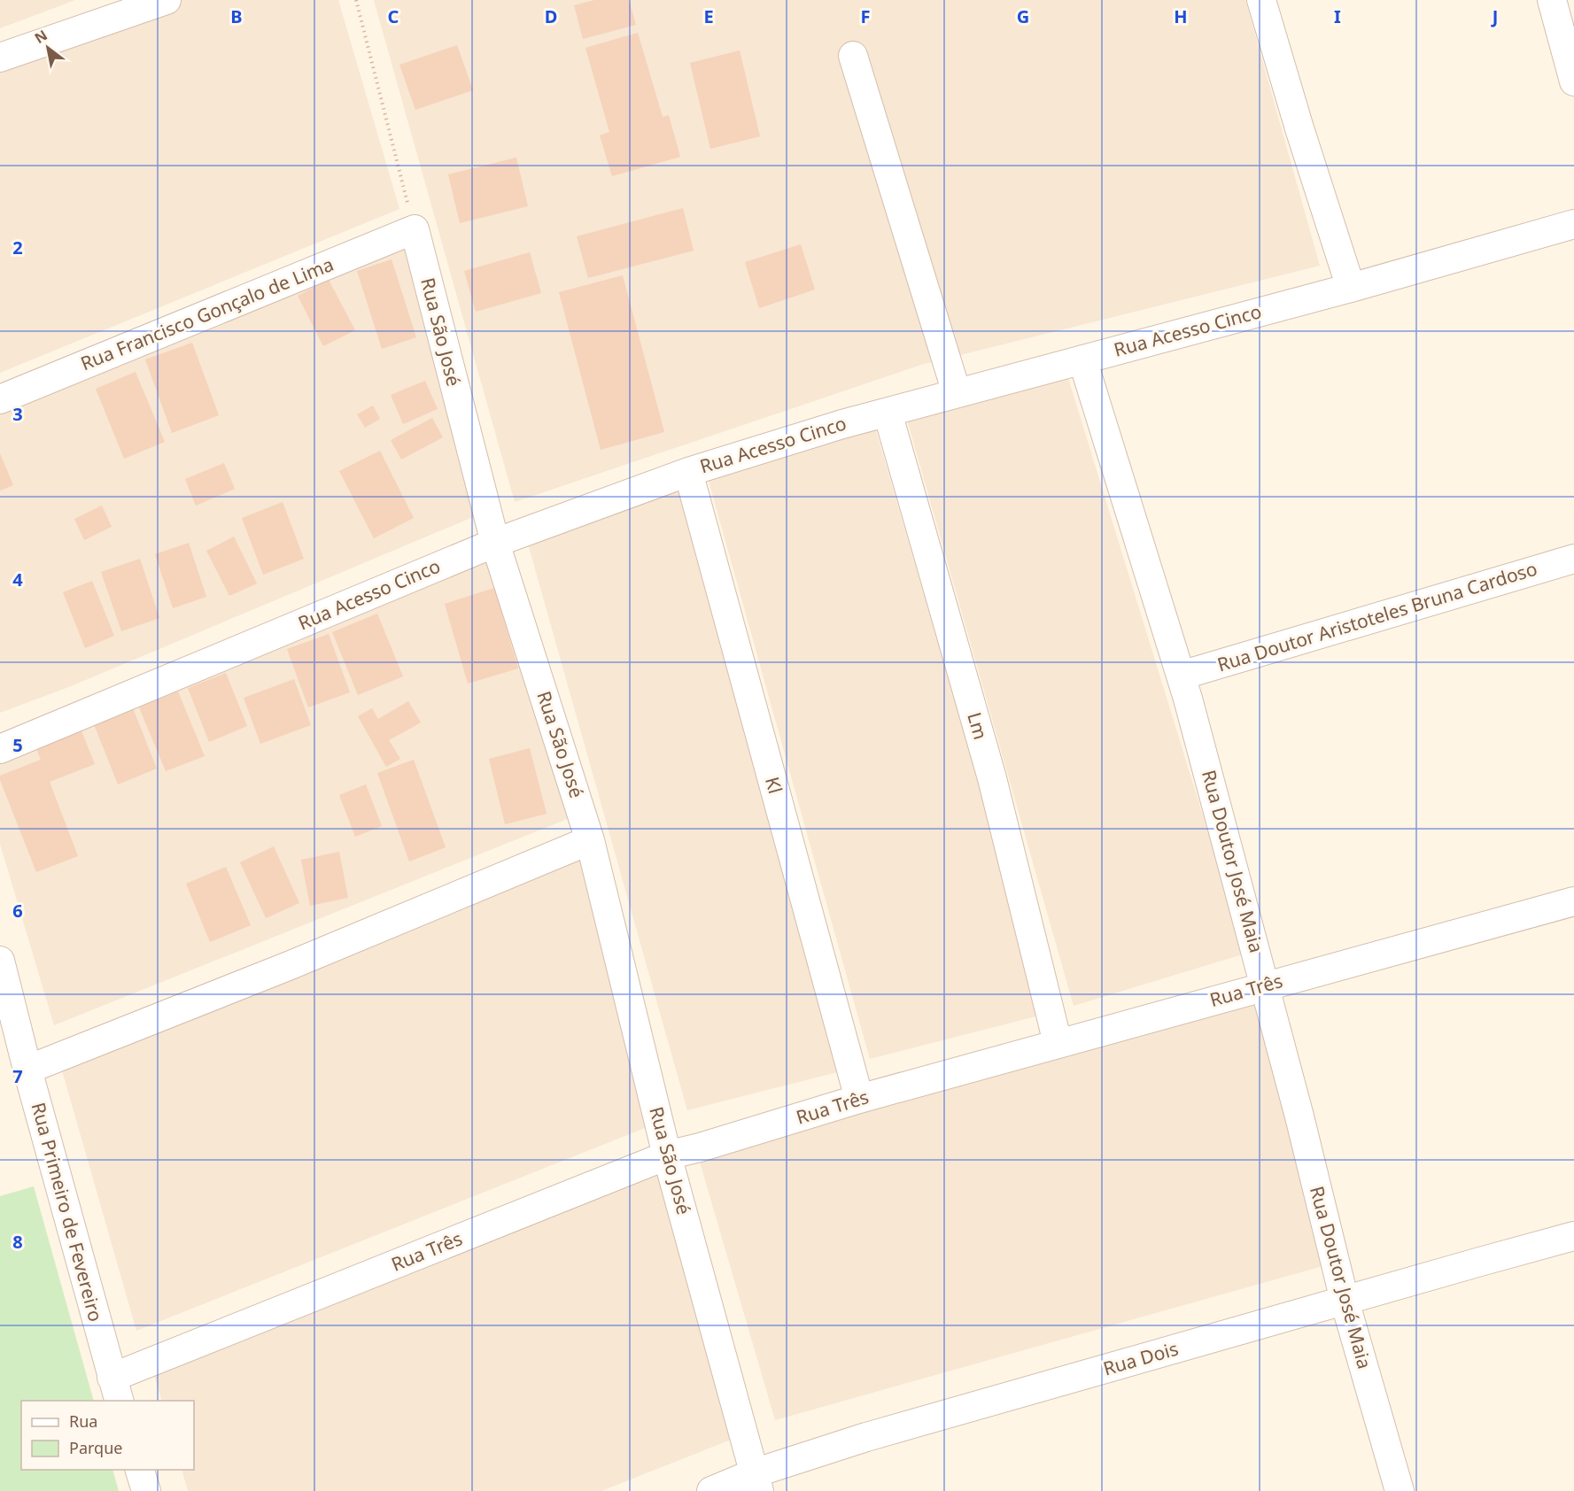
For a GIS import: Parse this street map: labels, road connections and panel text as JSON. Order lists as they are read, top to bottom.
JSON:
{
  "streets": {
    "street": [
      "Rua Francisco Gonçalo de Lima",
      "Rua Acesso Cinco",
      "Rua São José",
      "Rua Doutor Aristoteles Bruna Cardoso",
      "Lm",
      "Kl",
      "Rua Doutor José Maia",
      "Rua Três",
      "Rua Primeiro de Fevereiro",
      "Rua Dois"
    ]
  },
  "crossings": [
    ["Rua Francisco Gonçalo de Lima", "Rua São José"],
    ["Rua Acesso Cinco", "Rua São José"],
    ["Rua Acesso Cinco", "Lm"],
    ["Rua Acesso Cinco", "Kl"],
    ["Rua Acesso Cinco", "Rua Doutor José Maia"],
    ["Rua São José", "Rua Três"],
    ["Rua São José", "Rua Dois"],
    ["Rua Doutor Aristoteles Bruna Cardoso", "Rua Doutor José Maia"],
    ["Lm", "Rua Três"],
    ["Kl", "Rua Três"],
    ["Rua Doutor José Maia", "Rua Três"],
    ["Rua Doutor José Maia", "Rua Dois"],
    ["Rua Três", "Rua Primeiro de Fevereiro"]
  ],
  "legend": ["Rua", "Parque"],
  "north": "top left",
  "grid": {
    "columns": [
      "B",
      "C",
      "D",
      "E",
      "F",
      "G",
      "H",
      "I",
      "J"
    ],
    "rows": [
      "2",
      "3",
      "4",
      "5",
      "6",
      "7",
      "8"
    ]
  }
}
